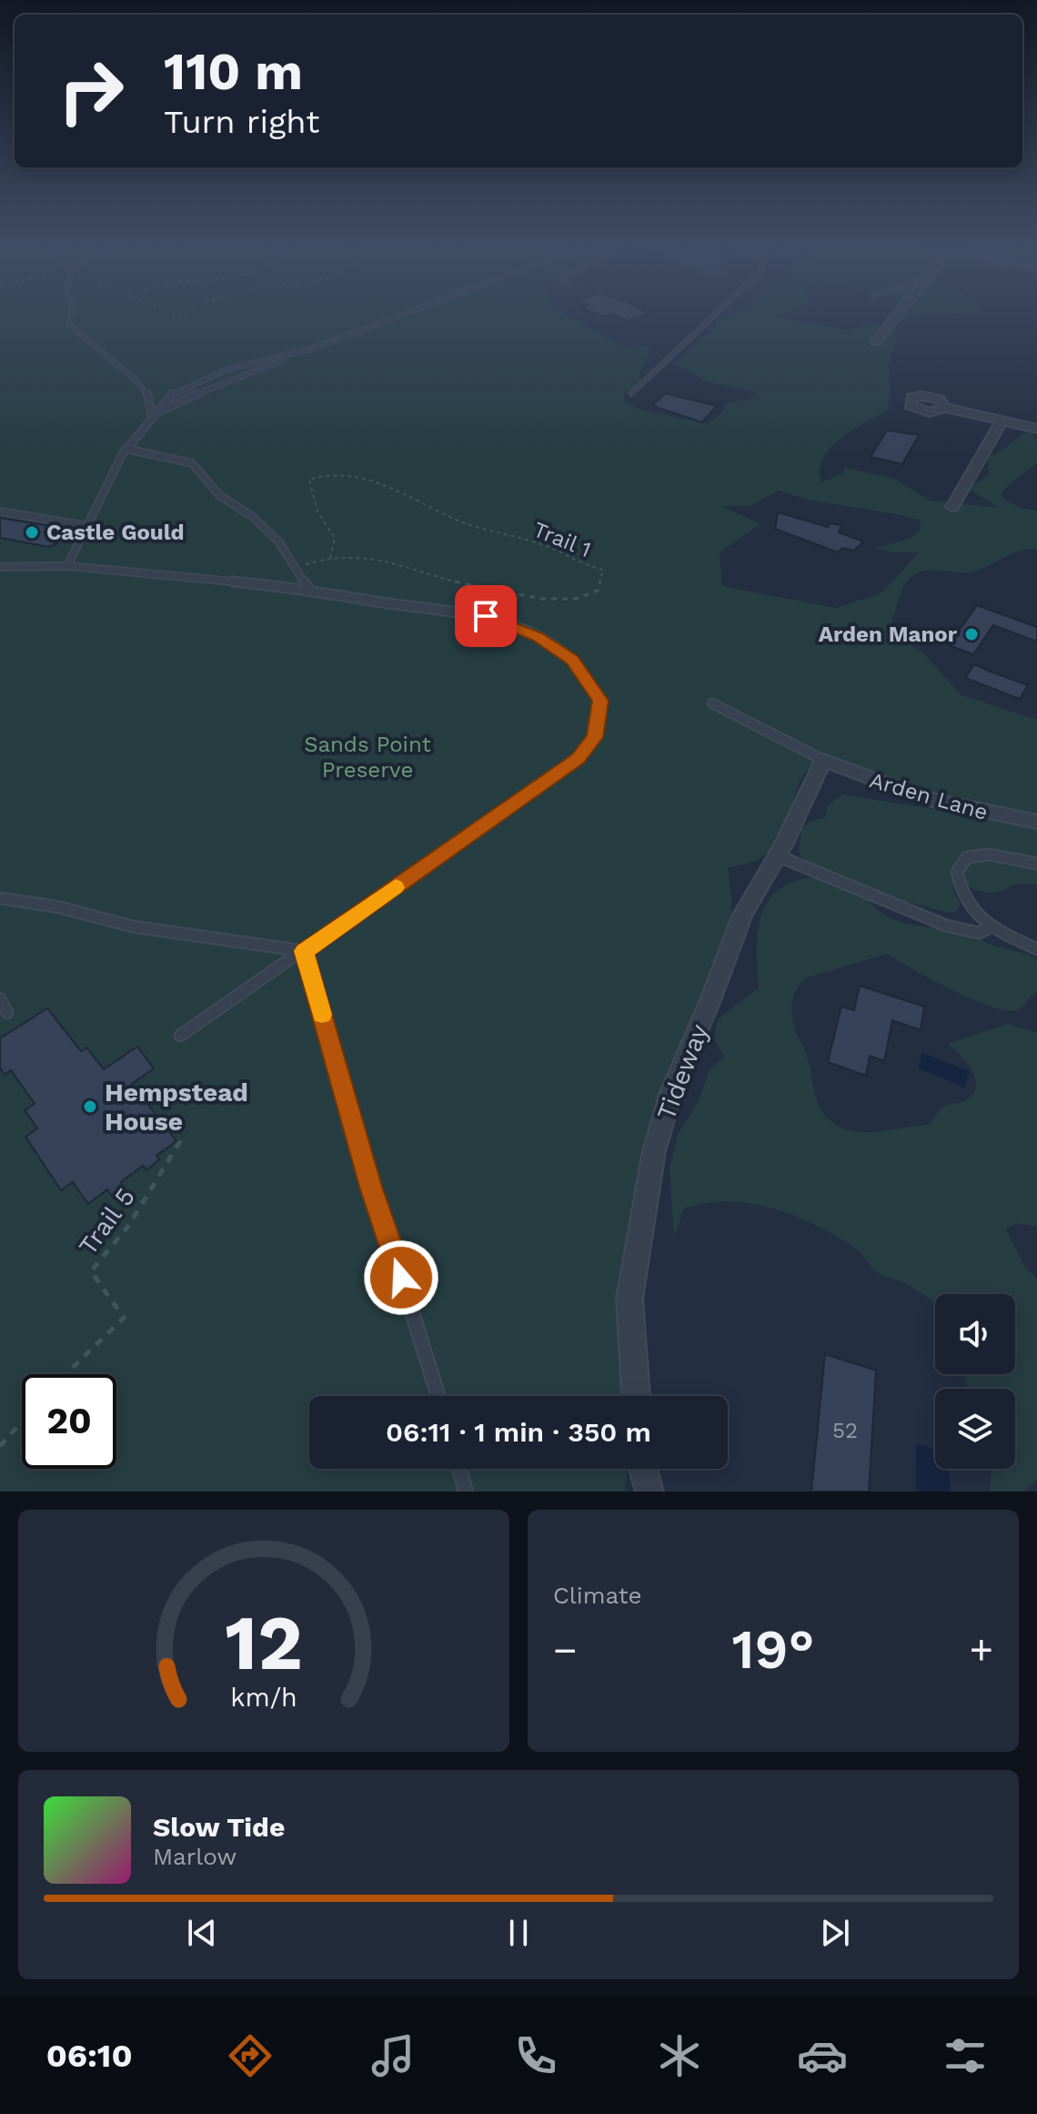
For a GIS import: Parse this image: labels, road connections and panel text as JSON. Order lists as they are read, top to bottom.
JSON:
{
  "streets": {
    "street": ["Arden Lane", "Tideway"],
    "path": ["Trail 1", "Trail 5"]
  },
  "crossings": [
    ["Arden Lane", "Tideway"]
  ],
  "parks": ["Sands Point Preserve"],
  "places": ["Castle Gould", "Arden Manor", "Hempstead House"],
  "house_numbers": ["52"],
  "page": {
    "turn": ["110 m", "Turn right"],
    "limit": "20",
    "trip": "06:11 · 1 min · 350 m",
    "tile": "Climate",
    "heat": ["−", "19°", "+"],
    "song": ["Slow Tide", "Marlow"],
    "tabs": "06:10",
    "gauge": ["12", "km/h"]
  }
}
